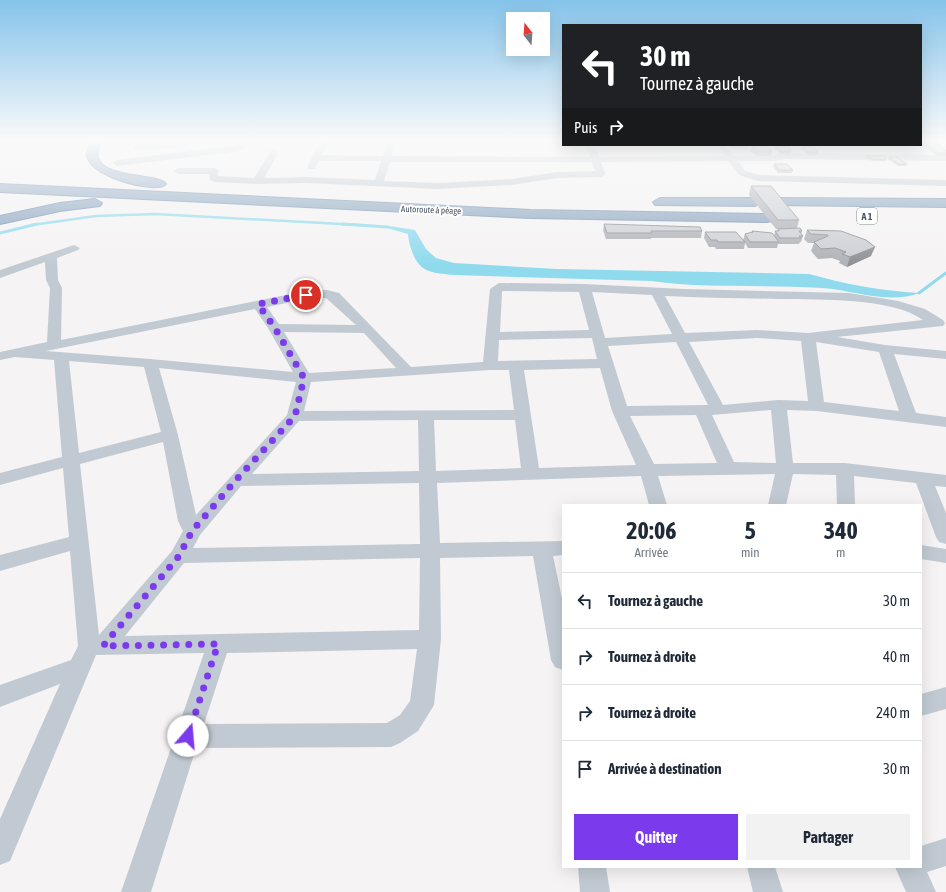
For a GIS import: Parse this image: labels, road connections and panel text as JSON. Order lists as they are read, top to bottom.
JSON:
{
  "streets": {
    "highway": ["Autoroute à péage", "A 1"]
  },
  "north": "top",
  "page": {
    "turn": ["30 m", "Tournez à gauche"],
    "then": "Puis",
    "eta": [
      "20:06",
      "Arrivée",
      "5",
      "min",
      "340",
      "m"
    ],
    "list": [
      {
        "name": "Tournez à gauche",
        "value": "30 m"
      },
      {
        "name": "Tournez à droite",
        "value": "40 m"
      },
      {
        "name": "Tournez à droite",
        "value": "240 m"
      },
      {
        "name": "Arrivée à destination",
        "value": "30 m"
      }
    ],
    "buttons": ["Quitter", "Partager"]
  }
}
